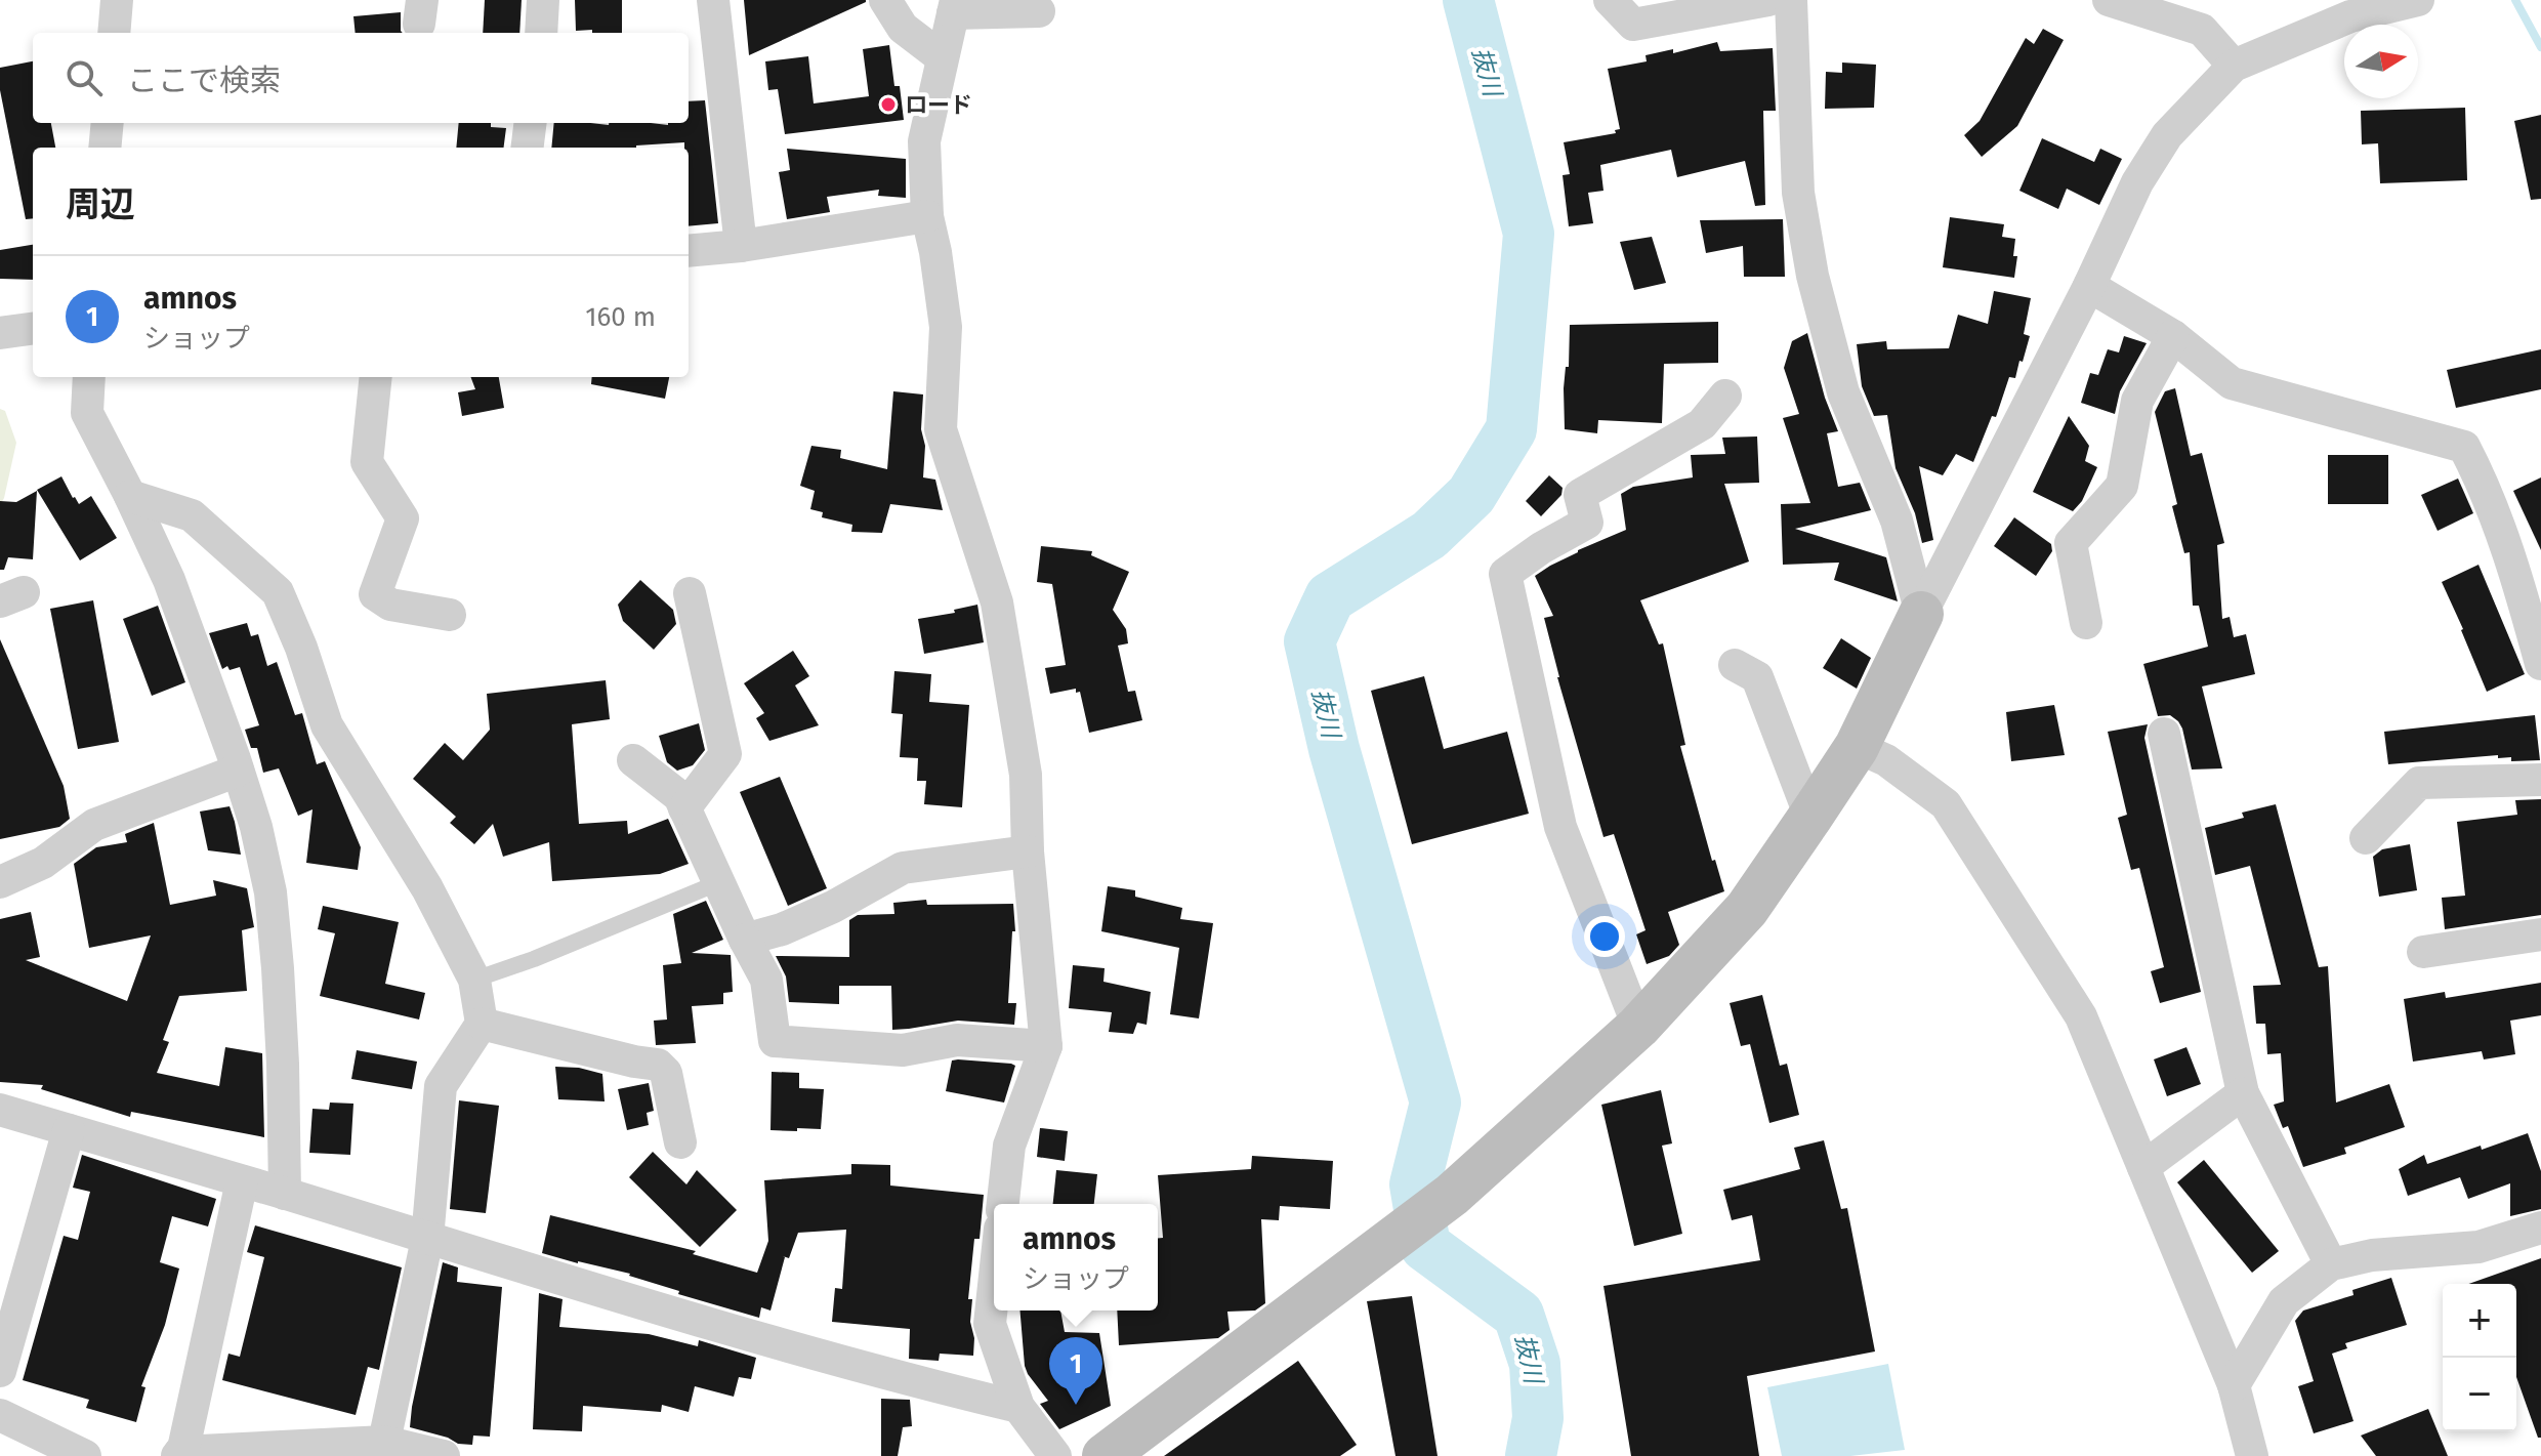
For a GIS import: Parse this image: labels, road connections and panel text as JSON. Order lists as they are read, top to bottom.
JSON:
{
  "water": ["抜川"],
  "places": ["ロード"],
  "north": "right",
  "page": {
    "search": "ここで検索",
    "heading": "周辺",
    "list": [
      {
        "mark": "1",
        "name": "amnos",
        "note": "ショップ",
        "value": "160 m"
      }
    ],
    "popup": ["amnos", "ショップ"],
    "map_buttons": ["+", "−"],
    "pins": "1"
  }
}
